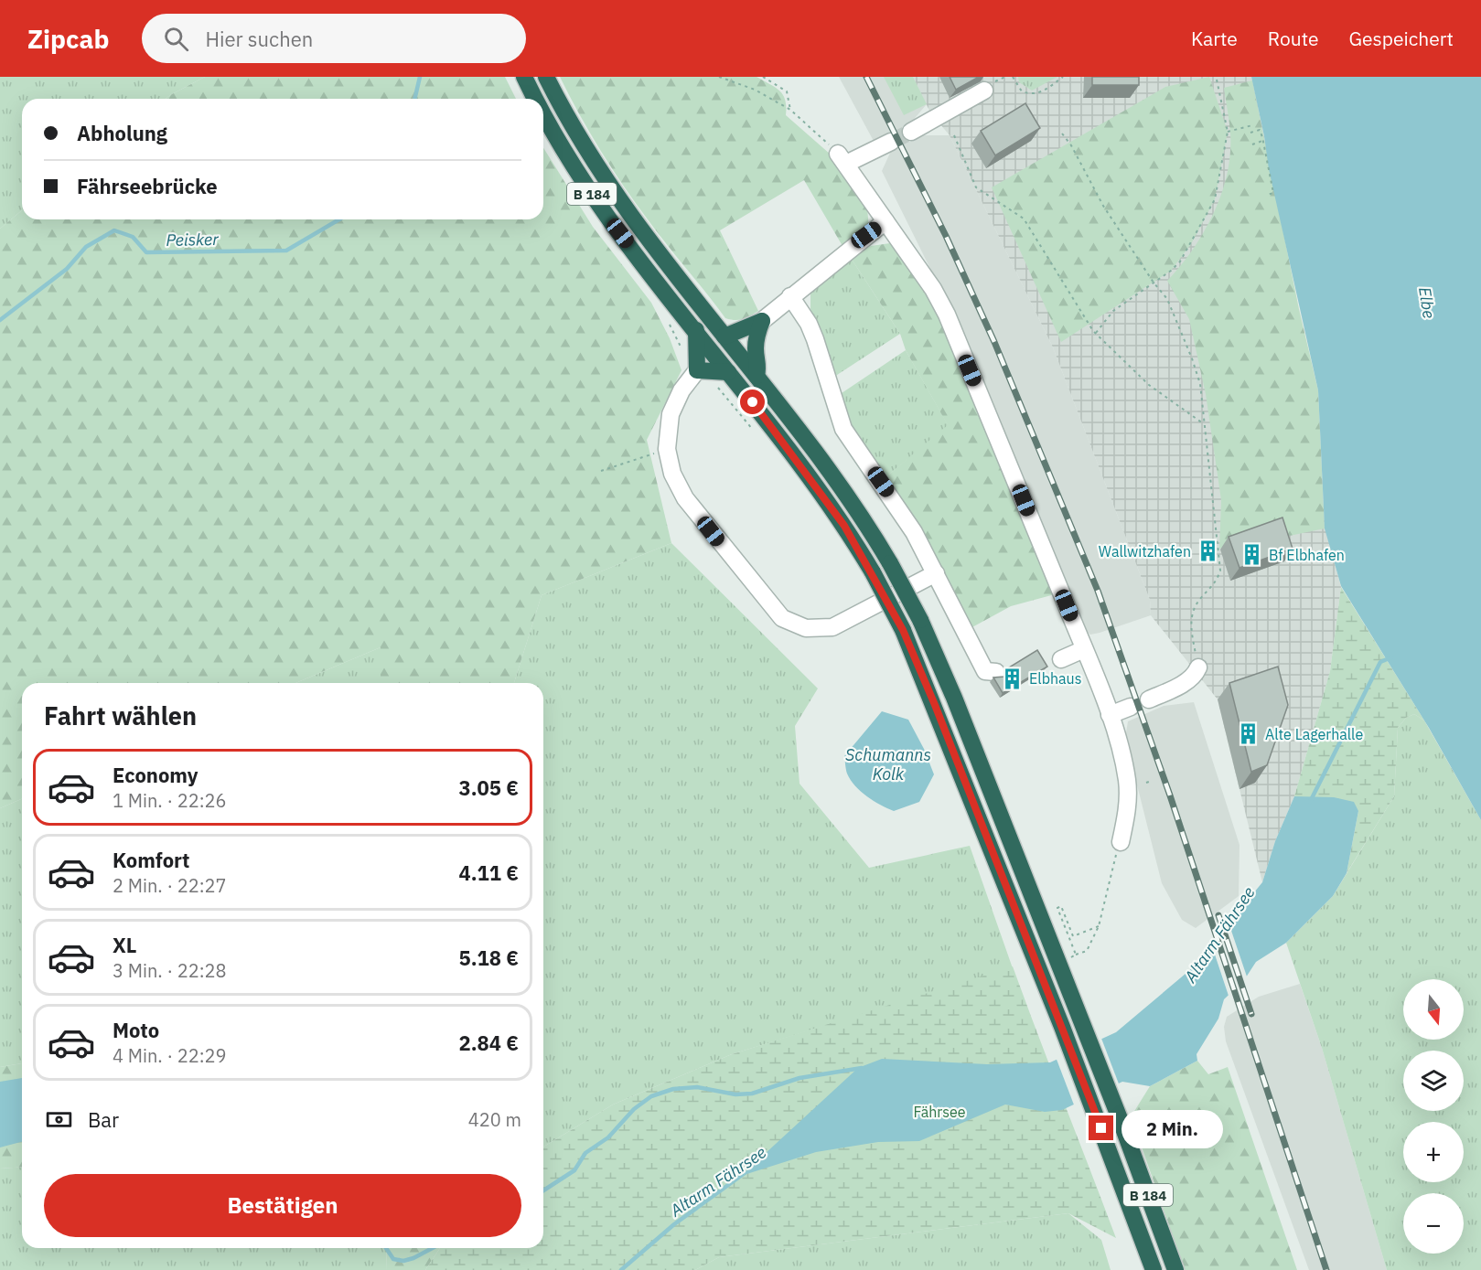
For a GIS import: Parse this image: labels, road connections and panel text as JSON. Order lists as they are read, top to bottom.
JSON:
{
  "streets": {
    "highway": ["B 184"]
  },
  "water": [
    "Peisker",
    "Elbe",
    "Schumanns Kolk",
    "Altarm Fährsee"
  ],
  "parks": ["Fährsee"],
  "places": {
    "building": [
      "Wallwitzhafen",
      "Bf Elbhafen",
      "Elbhaus",
      "Alte Lagerhalle"
    ]
  },
  "north": "bottom",
  "page": {
    "header": "Zipcab",
    "search": "Hier suchen",
    "nav": ["Karte", "Route", "Gespeichert"],
    "banner": ["Abholung", "Fährseebrücke"],
    "heading": "Fahrt wählen",
    "list": [
      {
        "name": "Economy",
        "note": "1 Min. · 22:26",
        "value": "3.05 €"
      },
      {
        "name": "Komfort",
        "note": "2 Min. · 22:27",
        "value": "4.11 €"
      },
      {
        "name": "XL",
        "note": "3 Min. · 22:28",
        "value": "5.18 €"
      },
      {
        "name": "Moto",
        "note": "4 Min. · 22:29",
        "value": "2.84 €"
      }
    ],
    "map_buttons": ["+", "−"],
    "pay": ["Bar", "420 m"],
    "bubble": "2 Min.",
    "buttons": "Bestätigen"
  }
}
